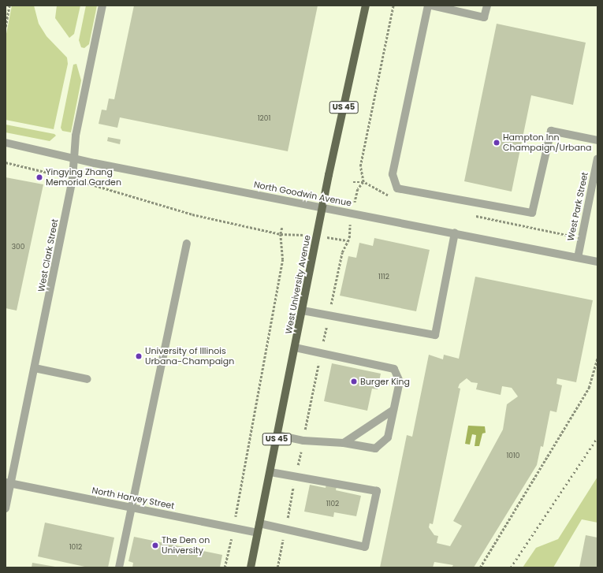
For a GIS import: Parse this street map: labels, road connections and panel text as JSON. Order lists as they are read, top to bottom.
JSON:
{
  "streets": {
    "main road": ["US 45", "West University Avenue"],
    "street": [
      "North Goodwin Avenue",
      "West Park Street",
      "West Clark Street",
      "North Harvey Street"
    ]
  },
  "crossings": [
    ["North Goodwin Avenue", "West Park Street"],
    ["North Goodwin Avenue", "West Clark Street"],
    ["North Goodwin Avenue", "West University Avenue"],
    ["West Clark Street", "North Harvey Street"],
    ["West University Avenue", "North Harvey Street"]
  ],
  "places": [
    "Hampton Inn Champaign/Urbana",
    "Yingying Zhang Memorial Garden",
    "University of Illinois Urbana-Champaign",
    "Burger King",
    "The Den on University"
  ],
  "house_numbers": [
    "1201",
    "300",
    "1112",
    "1010",
    "1102",
    "1012"
  ]
}
